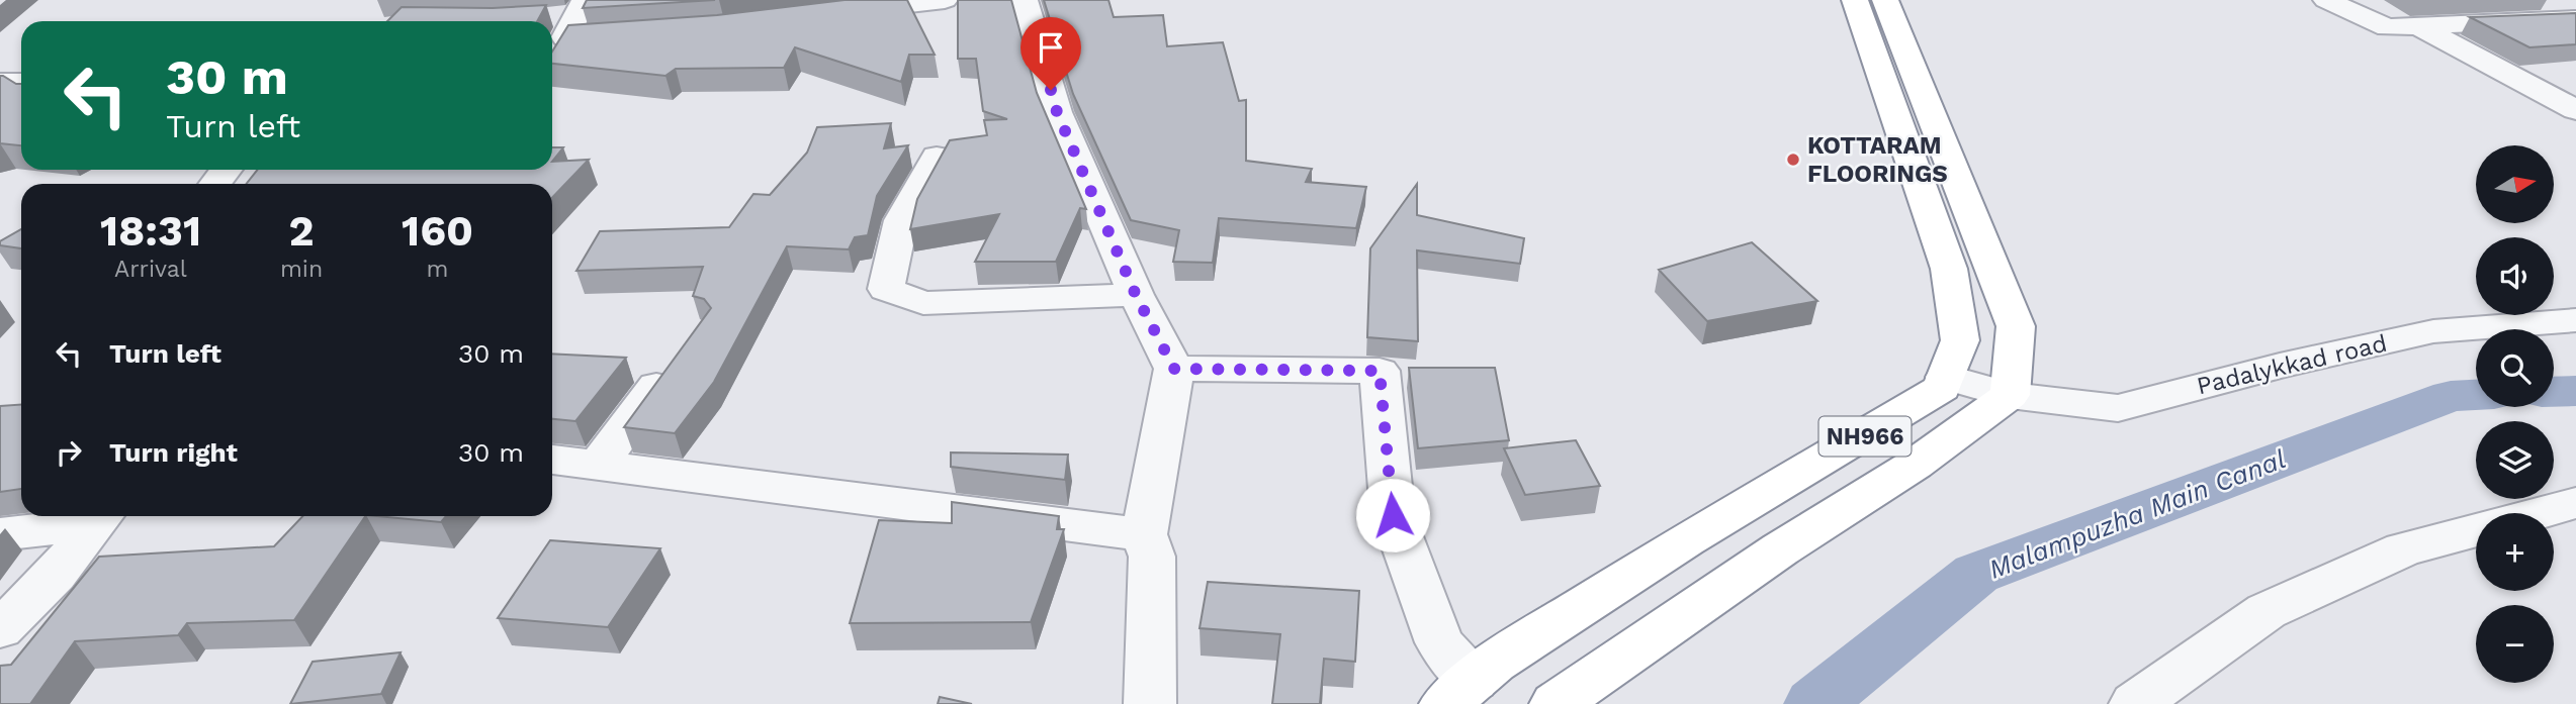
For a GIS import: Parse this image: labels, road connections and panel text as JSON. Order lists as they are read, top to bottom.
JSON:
{
  "streets": {
    "highway": ["NH966"],
    "street": ["Padalykkad road"]
  },
  "crossings": [
    ["Padalykkad road", "NH966"]
  ],
  "water": ["Malampuzha Main Canal"],
  "places": ["KOTTARAM FLOORINGS"],
  "north": "right",
  "page": {
    "turn": ["30 m", "Turn left"],
    "map_buttons": ["+", "−"],
    "eta": [
      "18:31",
      "Arrival",
      "2",
      "min",
      "160",
      "m"
    ],
    "list": [
      {
        "name": "Turn left",
        "value": "30 m"
      },
      {
        "name": "Turn right",
        "value": "30 m"
      }
    ]
  }
}
